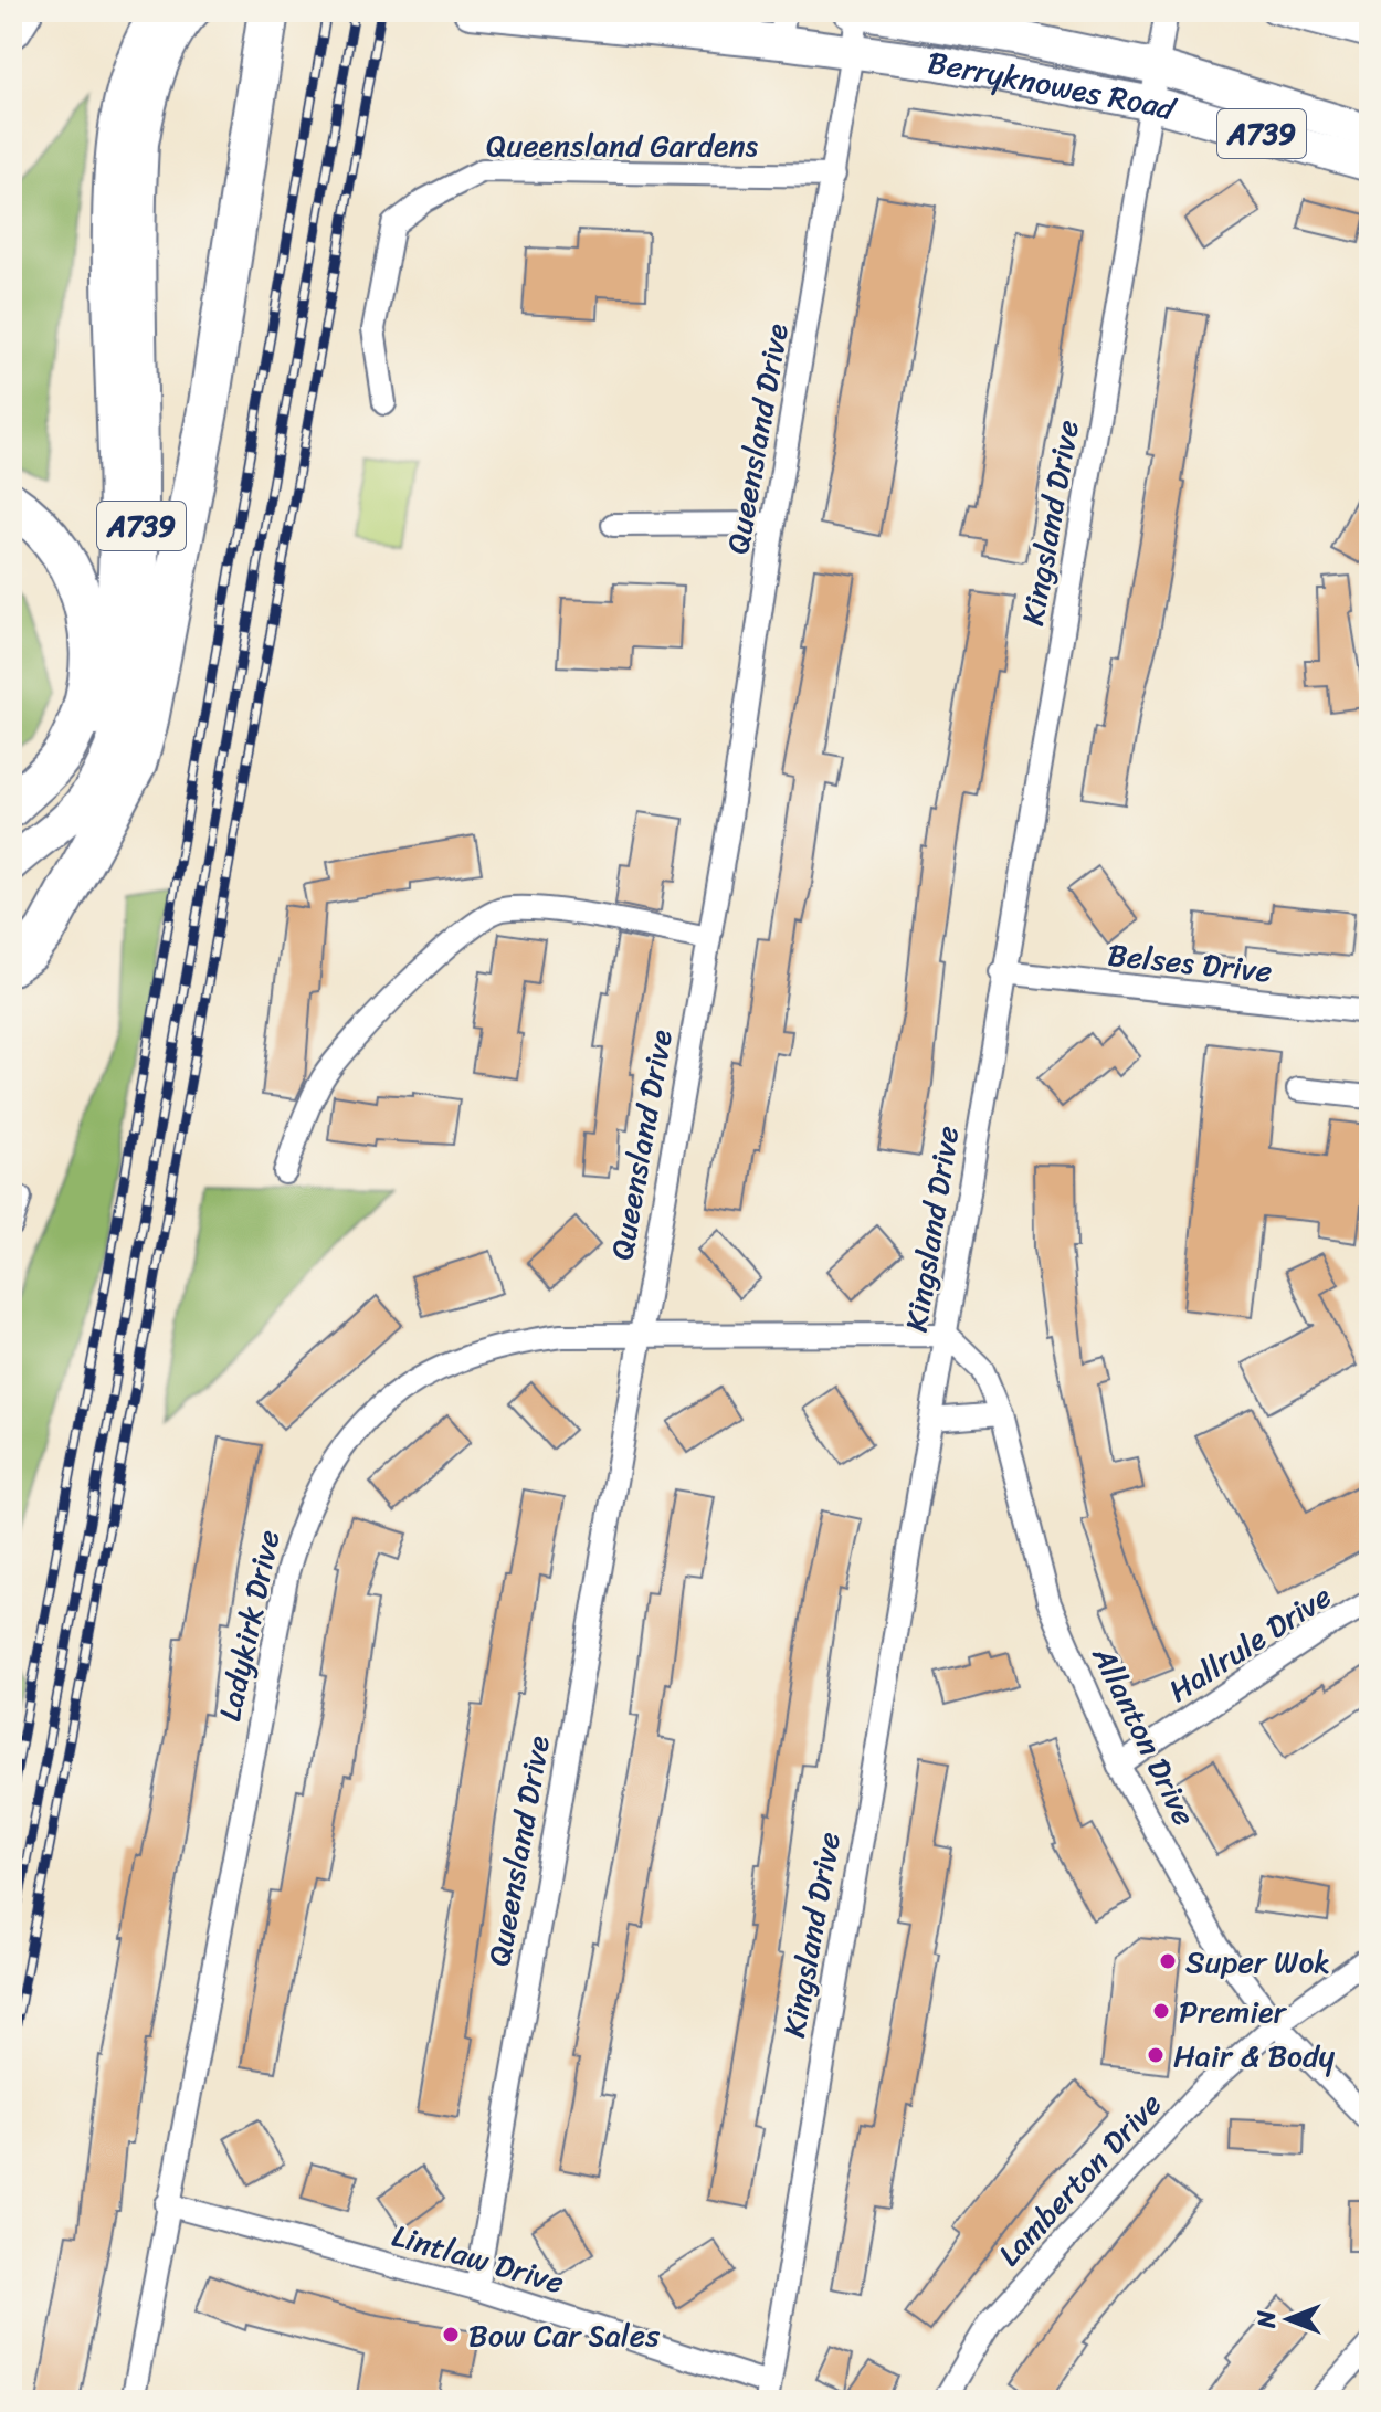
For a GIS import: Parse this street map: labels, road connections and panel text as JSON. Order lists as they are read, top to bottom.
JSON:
{
  "streets": {
    "main road": ["Berryknowes Road", "A739"],
    "street": [
      "Queensland Gardens",
      "Queensland Drive",
      "Kingsland Drive",
      "Belses Drive",
      "Ladykirk Drive",
      "Hallrule Drive",
      "Allanton Drive",
      "Lamberton Drive",
      "Lintlaw Drive"
    ]
  },
  "crossings": [
    ["Berryknowes Road", "Queensland Drive"],
    ["Berryknowes Road", "Kingsland Drive"],
    ["Queensland Gardens", "Queensland Drive"],
    ["Queensland Drive", "Ladykirk Drive"],
    ["Queensland Drive", "Lintlaw Drive"],
    ["Kingsland Drive", "Belses Drive"],
    ["Kingsland Drive", "Ladykirk Drive"],
    ["Kingsland Drive", "Allanton Drive"],
    ["Kingsland Drive", "Lintlaw Drive"],
    ["Ladykirk Drive", "Allanton Drive"],
    ["Ladykirk Drive", "Lintlaw Drive"],
    ["Hallrule Drive", "Allanton Drive"],
    ["Allanton Drive", "Lamberton Drive"]
  ],
  "places": [
    "Super Wok",
    "Premier",
    "Hair & Body",
    "Bow Car Sales"
  ],
  "north": "left"
}
